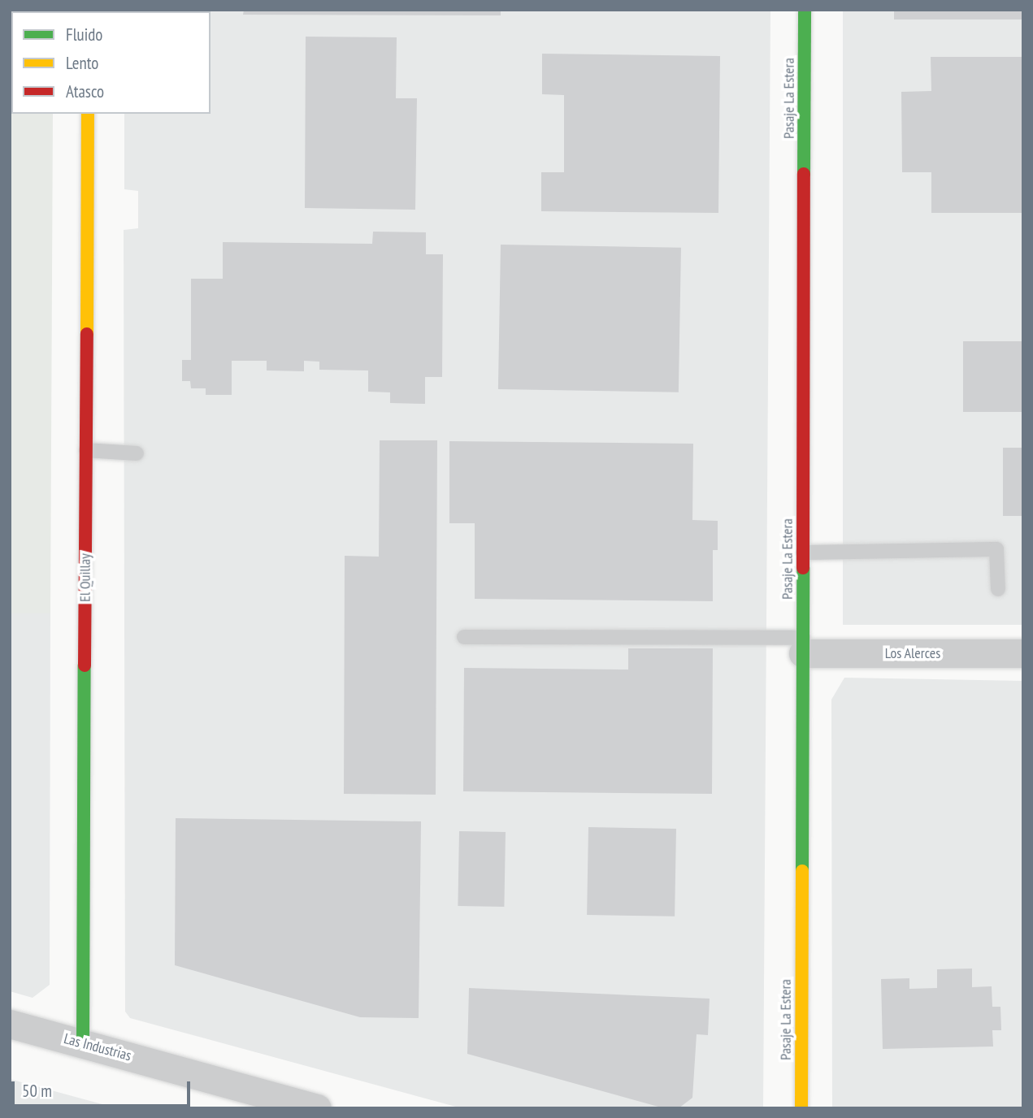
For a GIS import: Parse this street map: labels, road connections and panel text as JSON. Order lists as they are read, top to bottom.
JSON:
{
  "streets": {
    "street": [
      "Pasaje La Estera",
      "El Quillay",
      "Los Alerces",
      "Las Industrias"
    ]
  },
  "crossings": [
    ["Pasaje La Estera", "Los Alerces"],
    ["El Quillay", "Las Industrias"]
  ],
  "legend": ["Fluido", "Lento", "Atasco"],
  "scale_bar": "50 m"
}
